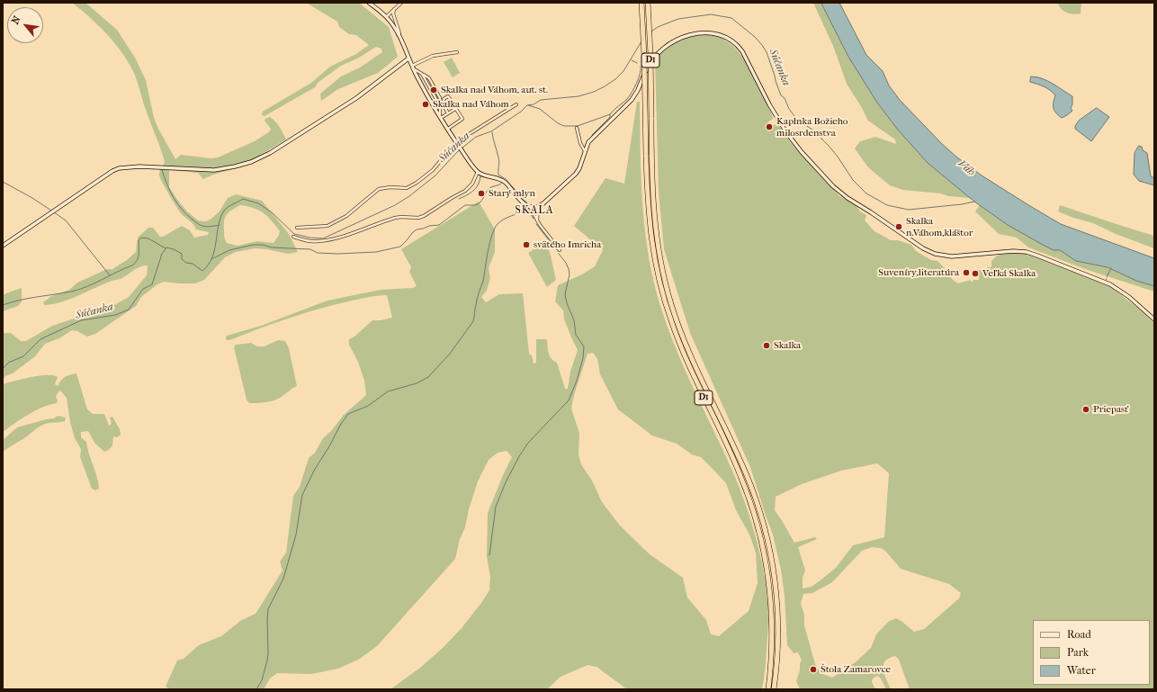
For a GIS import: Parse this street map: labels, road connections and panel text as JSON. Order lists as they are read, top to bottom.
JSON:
{
  "streets": {
    "highway": ["D1"]
  },
  "districts": ["SKALA"],
  "water": ["Súčanka", "Váh"],
  "places": [
    "Skalka nad Váhom, aut. st.",
    "Skalka nad Váhom",
    "Kaplnka Božieho milosrdenstva",
    "Starý mlyn",
    "Skalka n.Váhom,kláštor",
    "svätého Imricha",
    "Suveníry,literatúra",
    "Veľká Skalka",
    "Skalka",
    "Priepasť",
    "Štola Zamarovce"
  ],
  "legend": ["Road", "Park", "Water"],
  "north": "top left"
}
